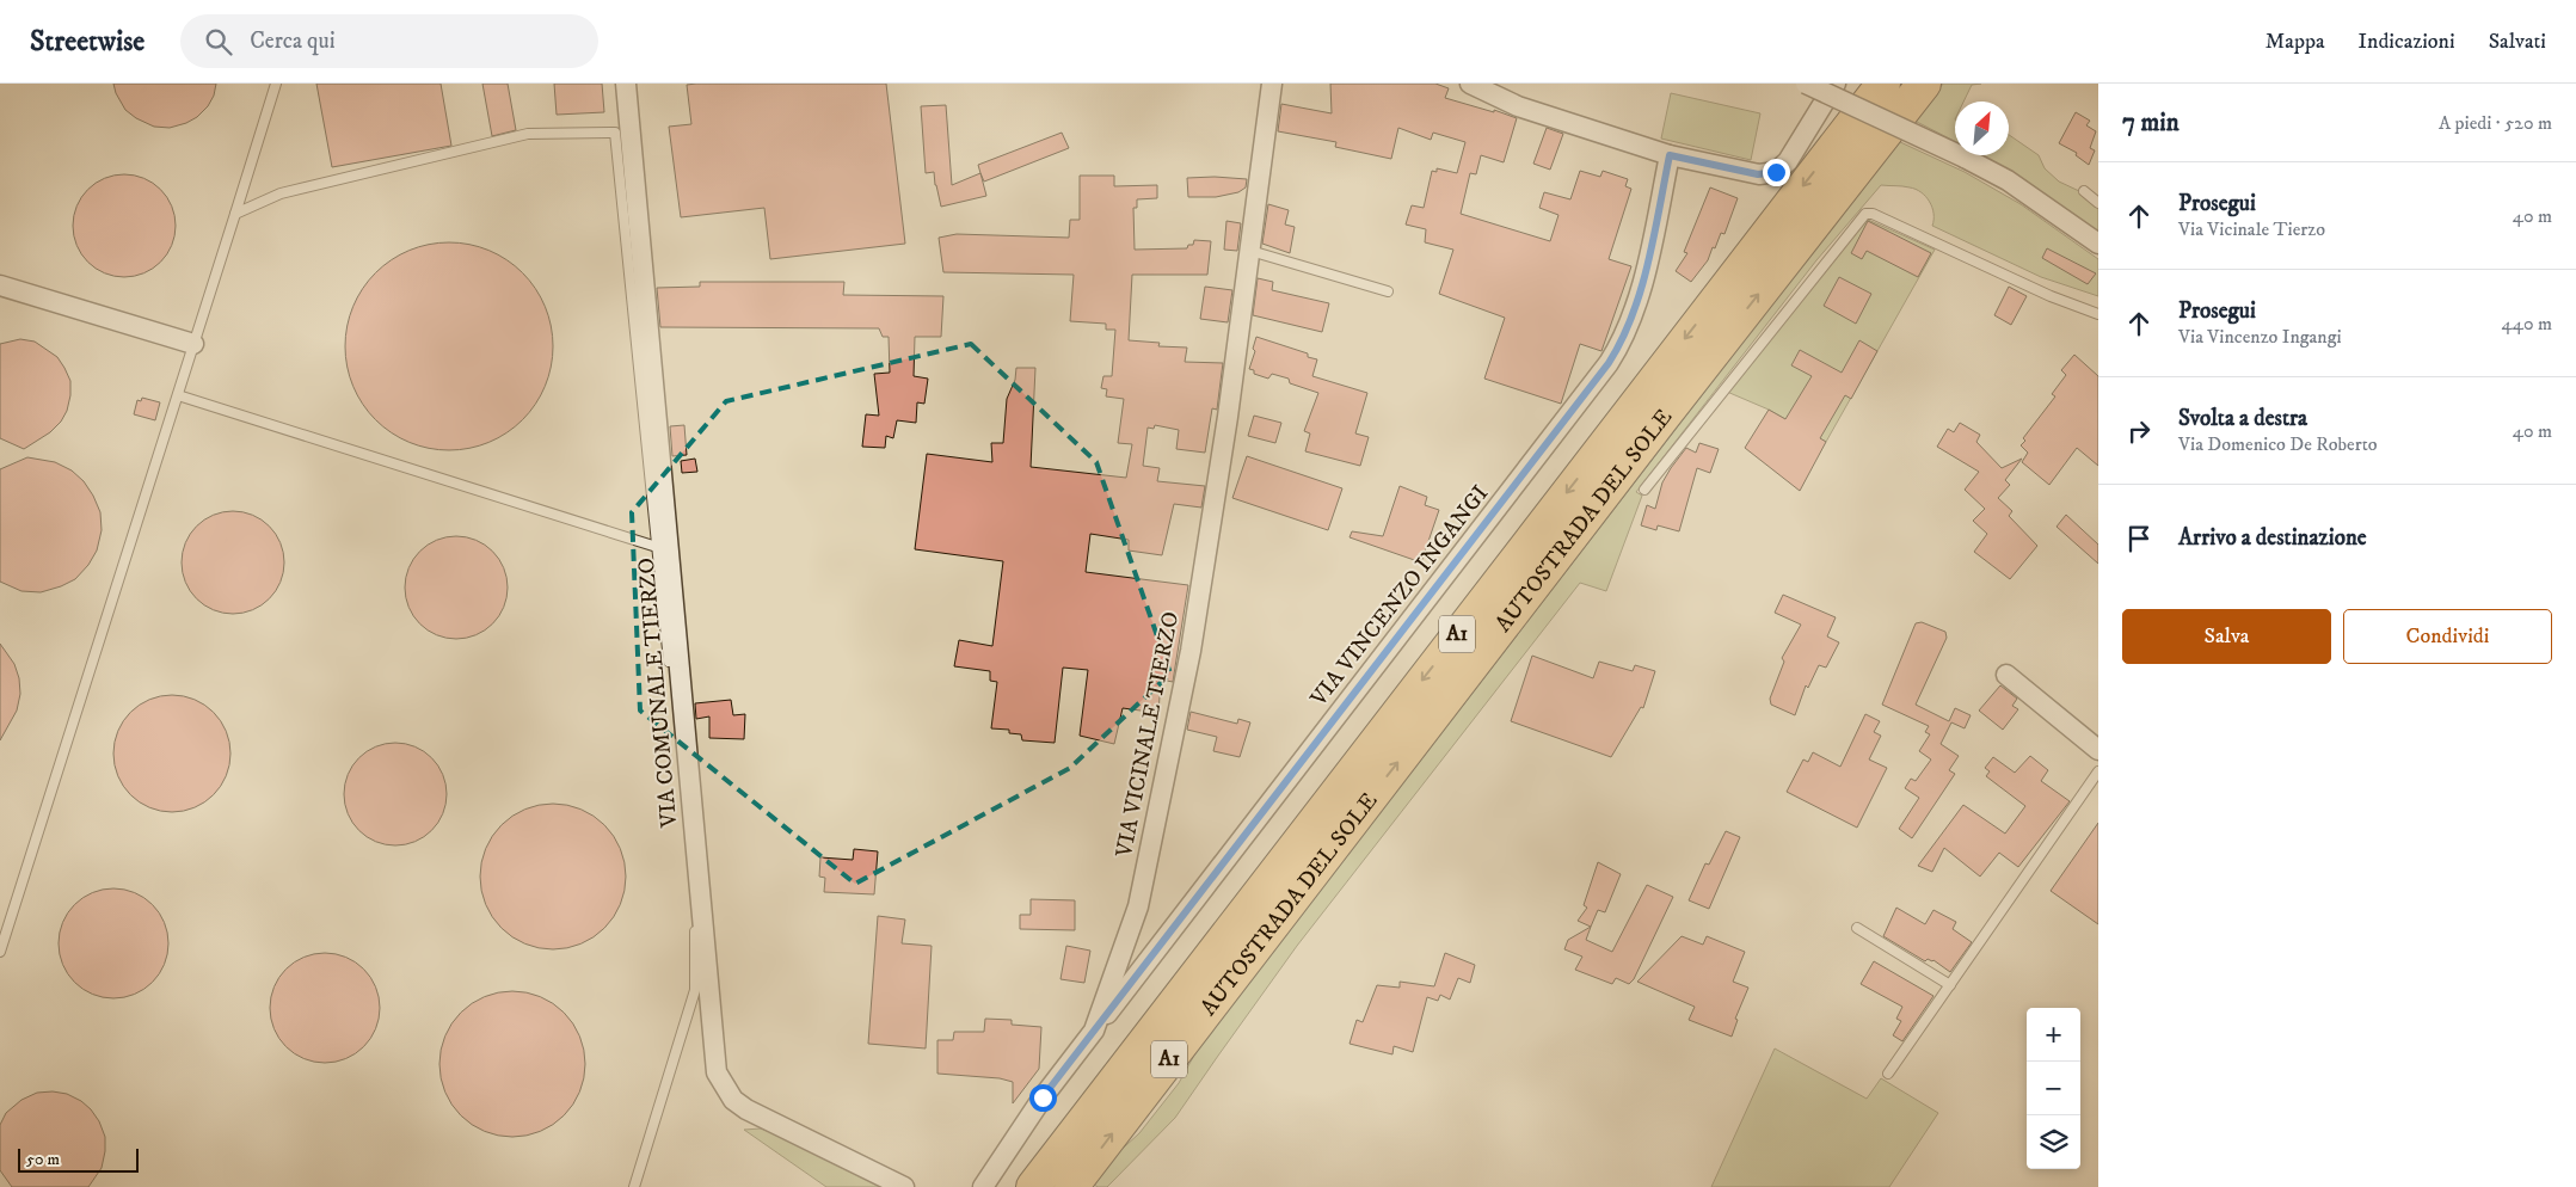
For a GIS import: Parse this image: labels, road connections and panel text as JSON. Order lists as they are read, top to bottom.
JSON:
{
  "streets": {
    "highway": ["AUTOSTRADA DEL SOLE", "A1"],
    "street": ["VIA VINCENZO INGANGI", "VIA COMUNALE TIERZO", "VIA VICINALE TIERZO"]
  },
  "crossings": [
    ["VIA VINCENZO INGANGI", "VIA VICINALE TIERZO"]
  ],
  "scale_bar": "50 m",
  "north": "top right",
  "page": {
    "header": "Streetwise",
    "search": "Cerca qui",
    "nav": ["Mappa", "Indicazioni", "Salvati"],
    "heading": ["7 min", "A piedi · 520 m"],
    "list": [
      ["Prosegui", "Via Vicinale Tierzo", "40 m"],
      ["Prosegui", "Via Vincenzo Ingangi", "440 m"],
      ["Svolta a destra", "Via Domenico De Roberto", "40 m"],
      "Arrivo a destinazione"
    ],
    "buttons": ["Salva", "Condividi"],
    "map_buttons": ["+", "−"],
    "scale": "50 m"
  }
}
